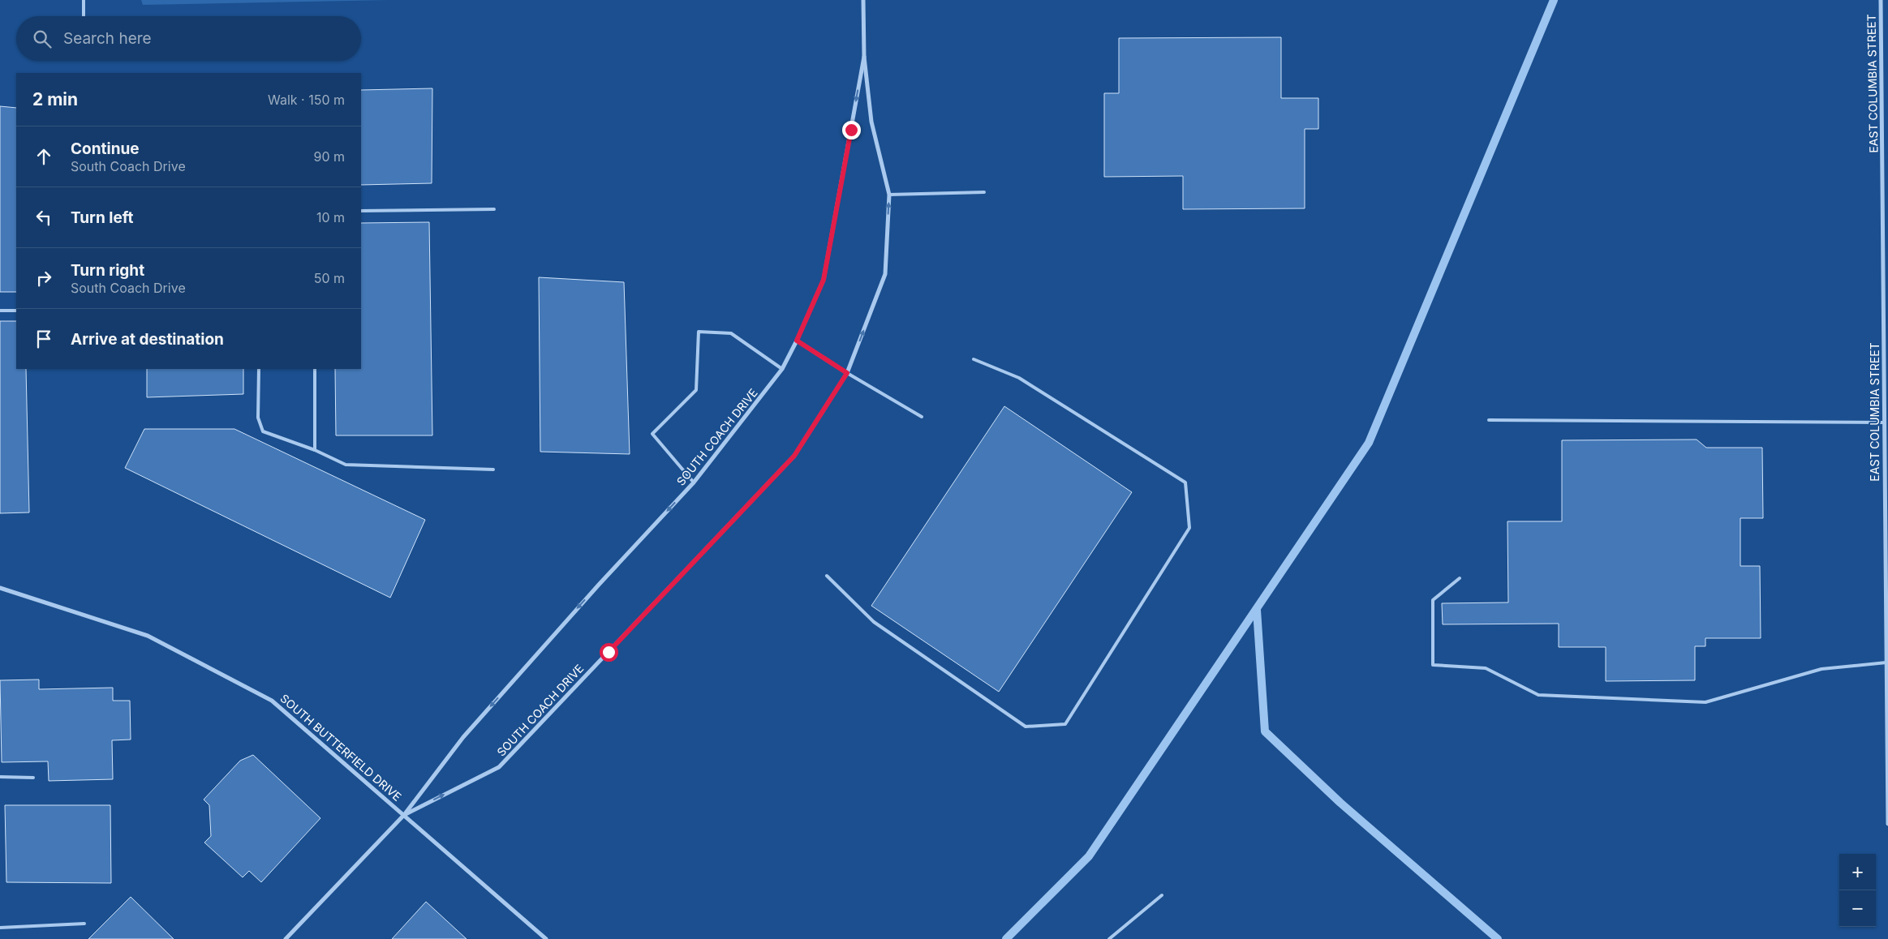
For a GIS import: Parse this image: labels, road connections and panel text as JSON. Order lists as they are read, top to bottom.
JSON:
{
  "streets": {
    "street": ["EAST COLUMBIA STREET", "SOUTH COACH DRIVE", "SOUTH BUTTERFIELD DRIVE"]
  },
  "crossings": [
    ["SOUTH COACH DRIVE", "SOUTH BUTTERFIELD DRIVE"]
  ],
  "page": {
    "search": "Search here",
    "heading": ["2 min", "Walk · 150 m"],
    "list": [
      ["Continue", "South Coach Drive", "90 m"],
      ["Turn left", "10 m"],
      ["Turn right", "South Coach Drive", "50 m"],
      "Arrive at destination"
    ],
    "map_buttons": ["+", "−"]
  }
}
